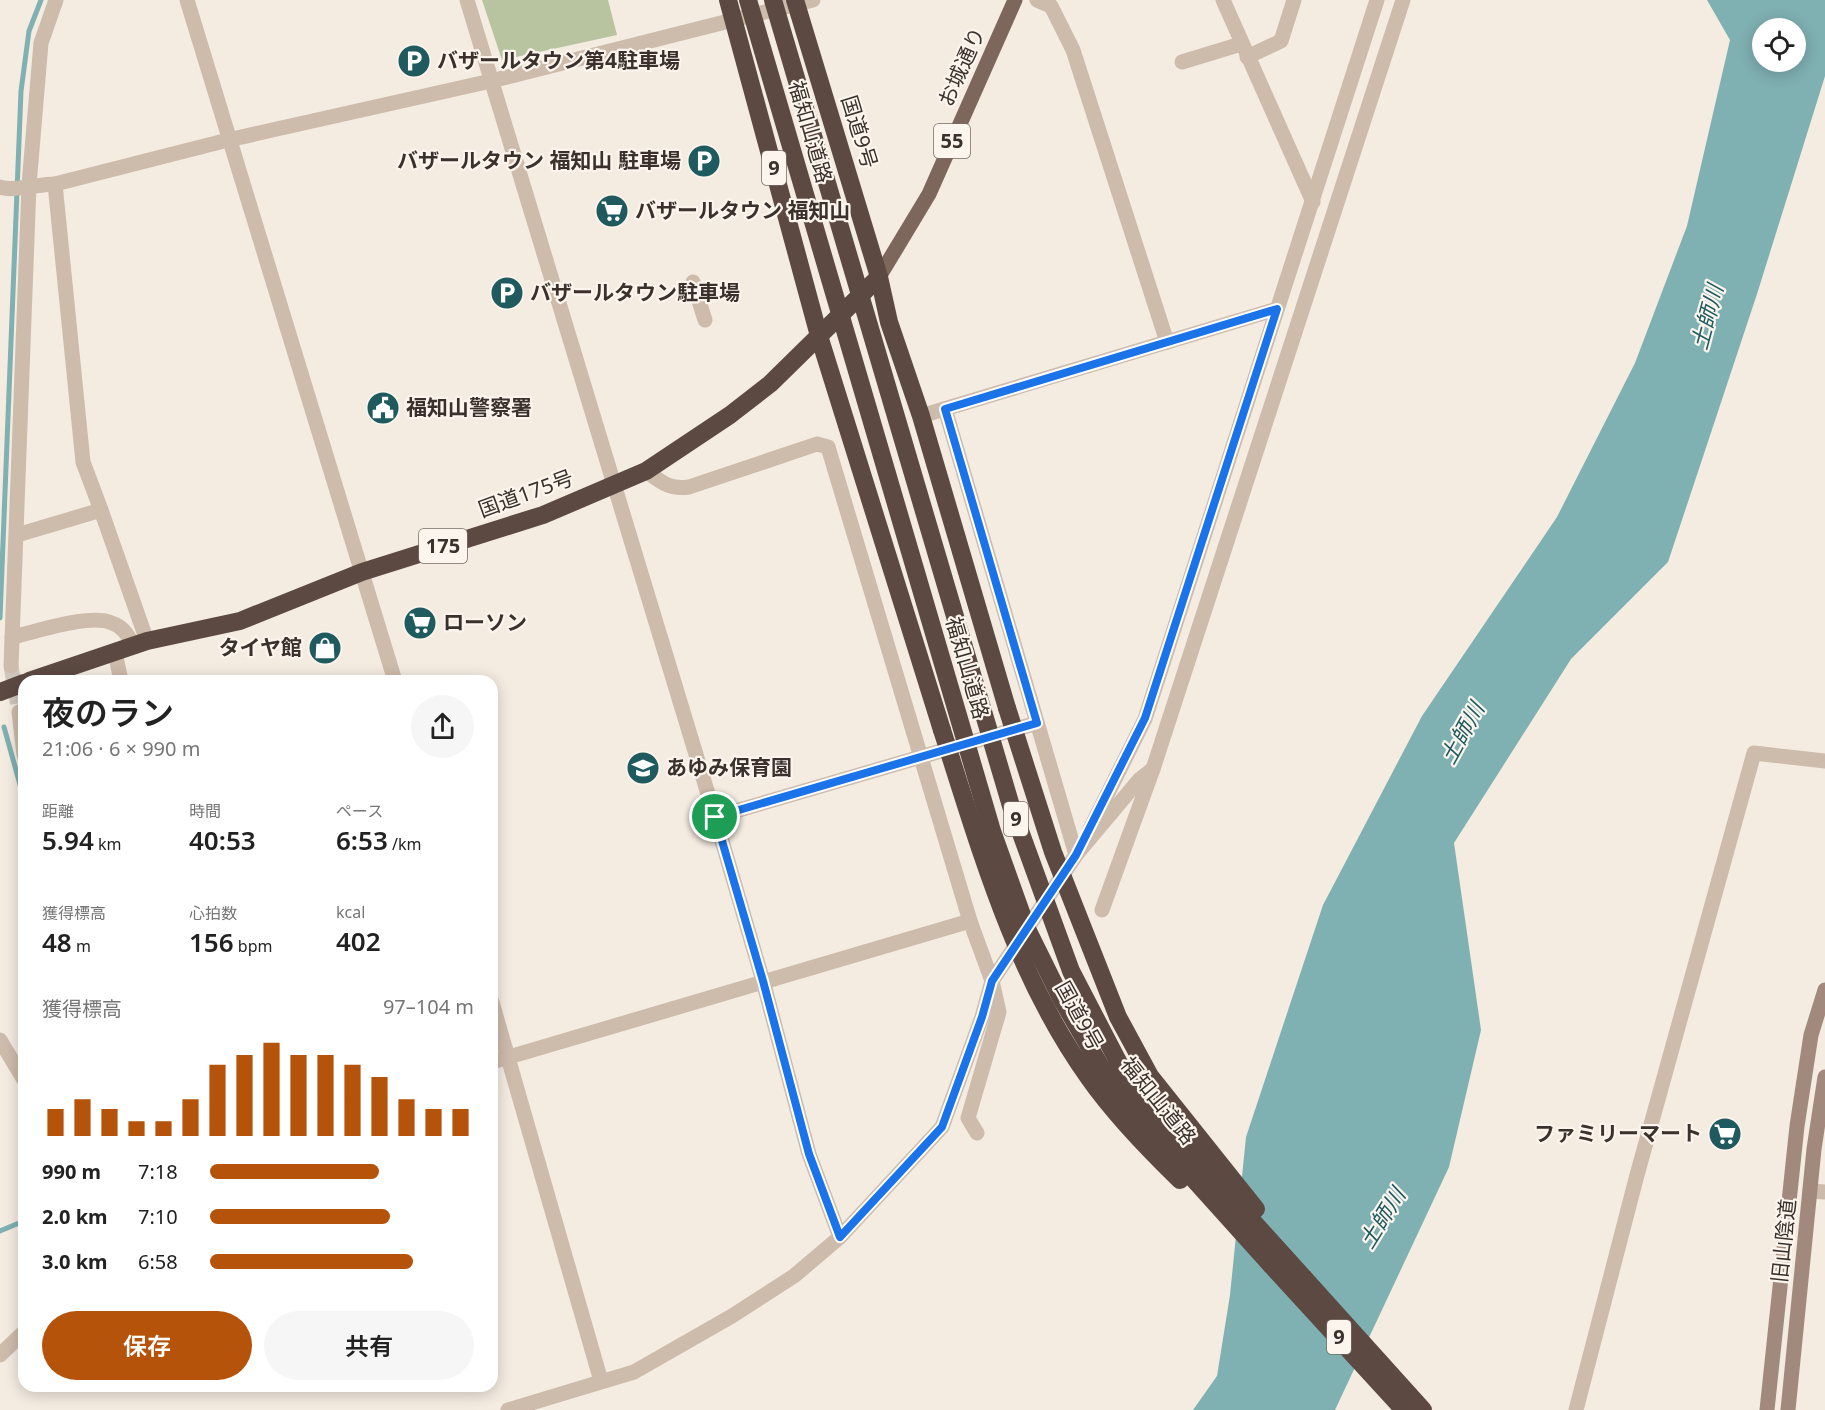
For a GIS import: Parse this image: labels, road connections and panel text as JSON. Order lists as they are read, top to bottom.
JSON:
{
  "streets": {
    "highway": [
      "福知山道路",
      "国道9号",
      "9",
      "国道175号",
      "175"
    ],
    "main road": ["お城通り", "55"],
    "street": ["旧山陰道"]
  },
  "crossings": [
    ["お城通り", "国道9号"],
    ["お城通り", "9"],
    ["お城通り", "国道175号"],
    ["福知山道路", "国道9号"],
    ["福知山道路", "9"],
    ["国道9号", "9"],
    ["国道9号", "国道175号"],
    ["9", "国道175号"]
  ],
  "water": ["土師川"],
  "places": {
    "parking": ["バザールタウン第4駐車場", "バザールタウン 福知山 駐車場", "バザールタウン駐車場"],
    "supermarket": ["バザールタウン 福知山", "ローソン", "ファミリーマート"],
    "public building": ["福知山警察署"],
    "shop": ["タイヤ館"],
    "school or university": ["あゆみ保育園"]
  },
  "page": {
    "heading": ["夜のラン", "21:06 · 6 × 990 m"],
    "stats": [
      ["距離", "5.94 km"],
      ["時間", "40:53"],
      ["ペース", "6:53 /km"],
      ["獲得標高", "48 m"],
      ["心拍数", "156 bpm"],
      ["kcal", "402"]
    ],
    "chart": ["獲得標高", "97–104 m"],
    "list": [
      {
        "name": "990 m",
        "note": "7:18"
      },
      {
        "name": "2.0 km",
        "note": "7:10"
      },
      {
        "name": "3.0 km",
        "note": "6:58"
      }
    ],
    "buttons": ["保存", "共有"]
  }
}
